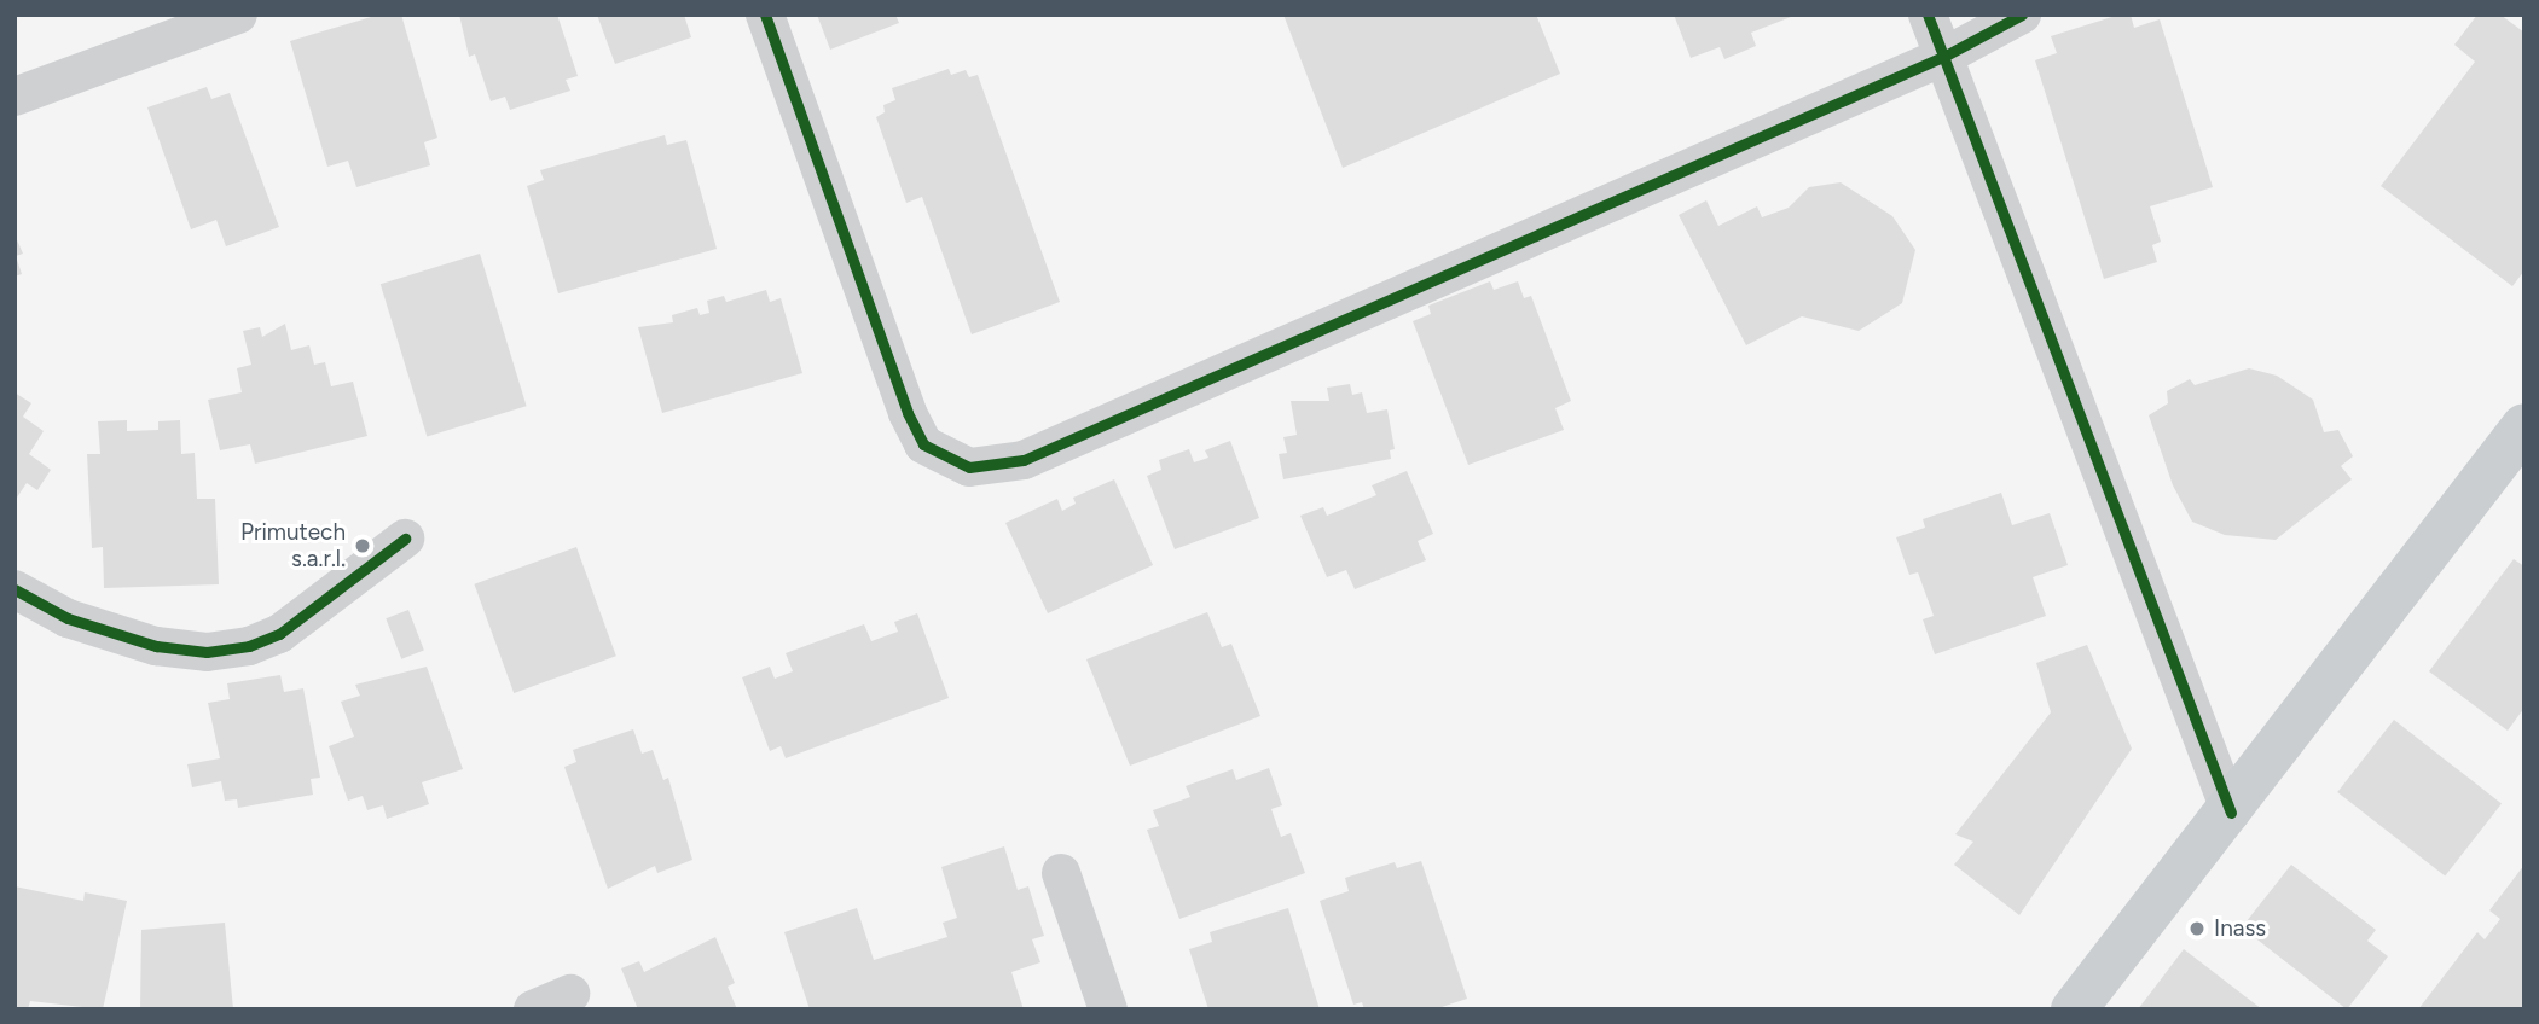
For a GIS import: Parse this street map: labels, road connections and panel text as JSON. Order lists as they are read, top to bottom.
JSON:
{
  "places": ["Primutech s.a.r.l.", "Inass"]
}
